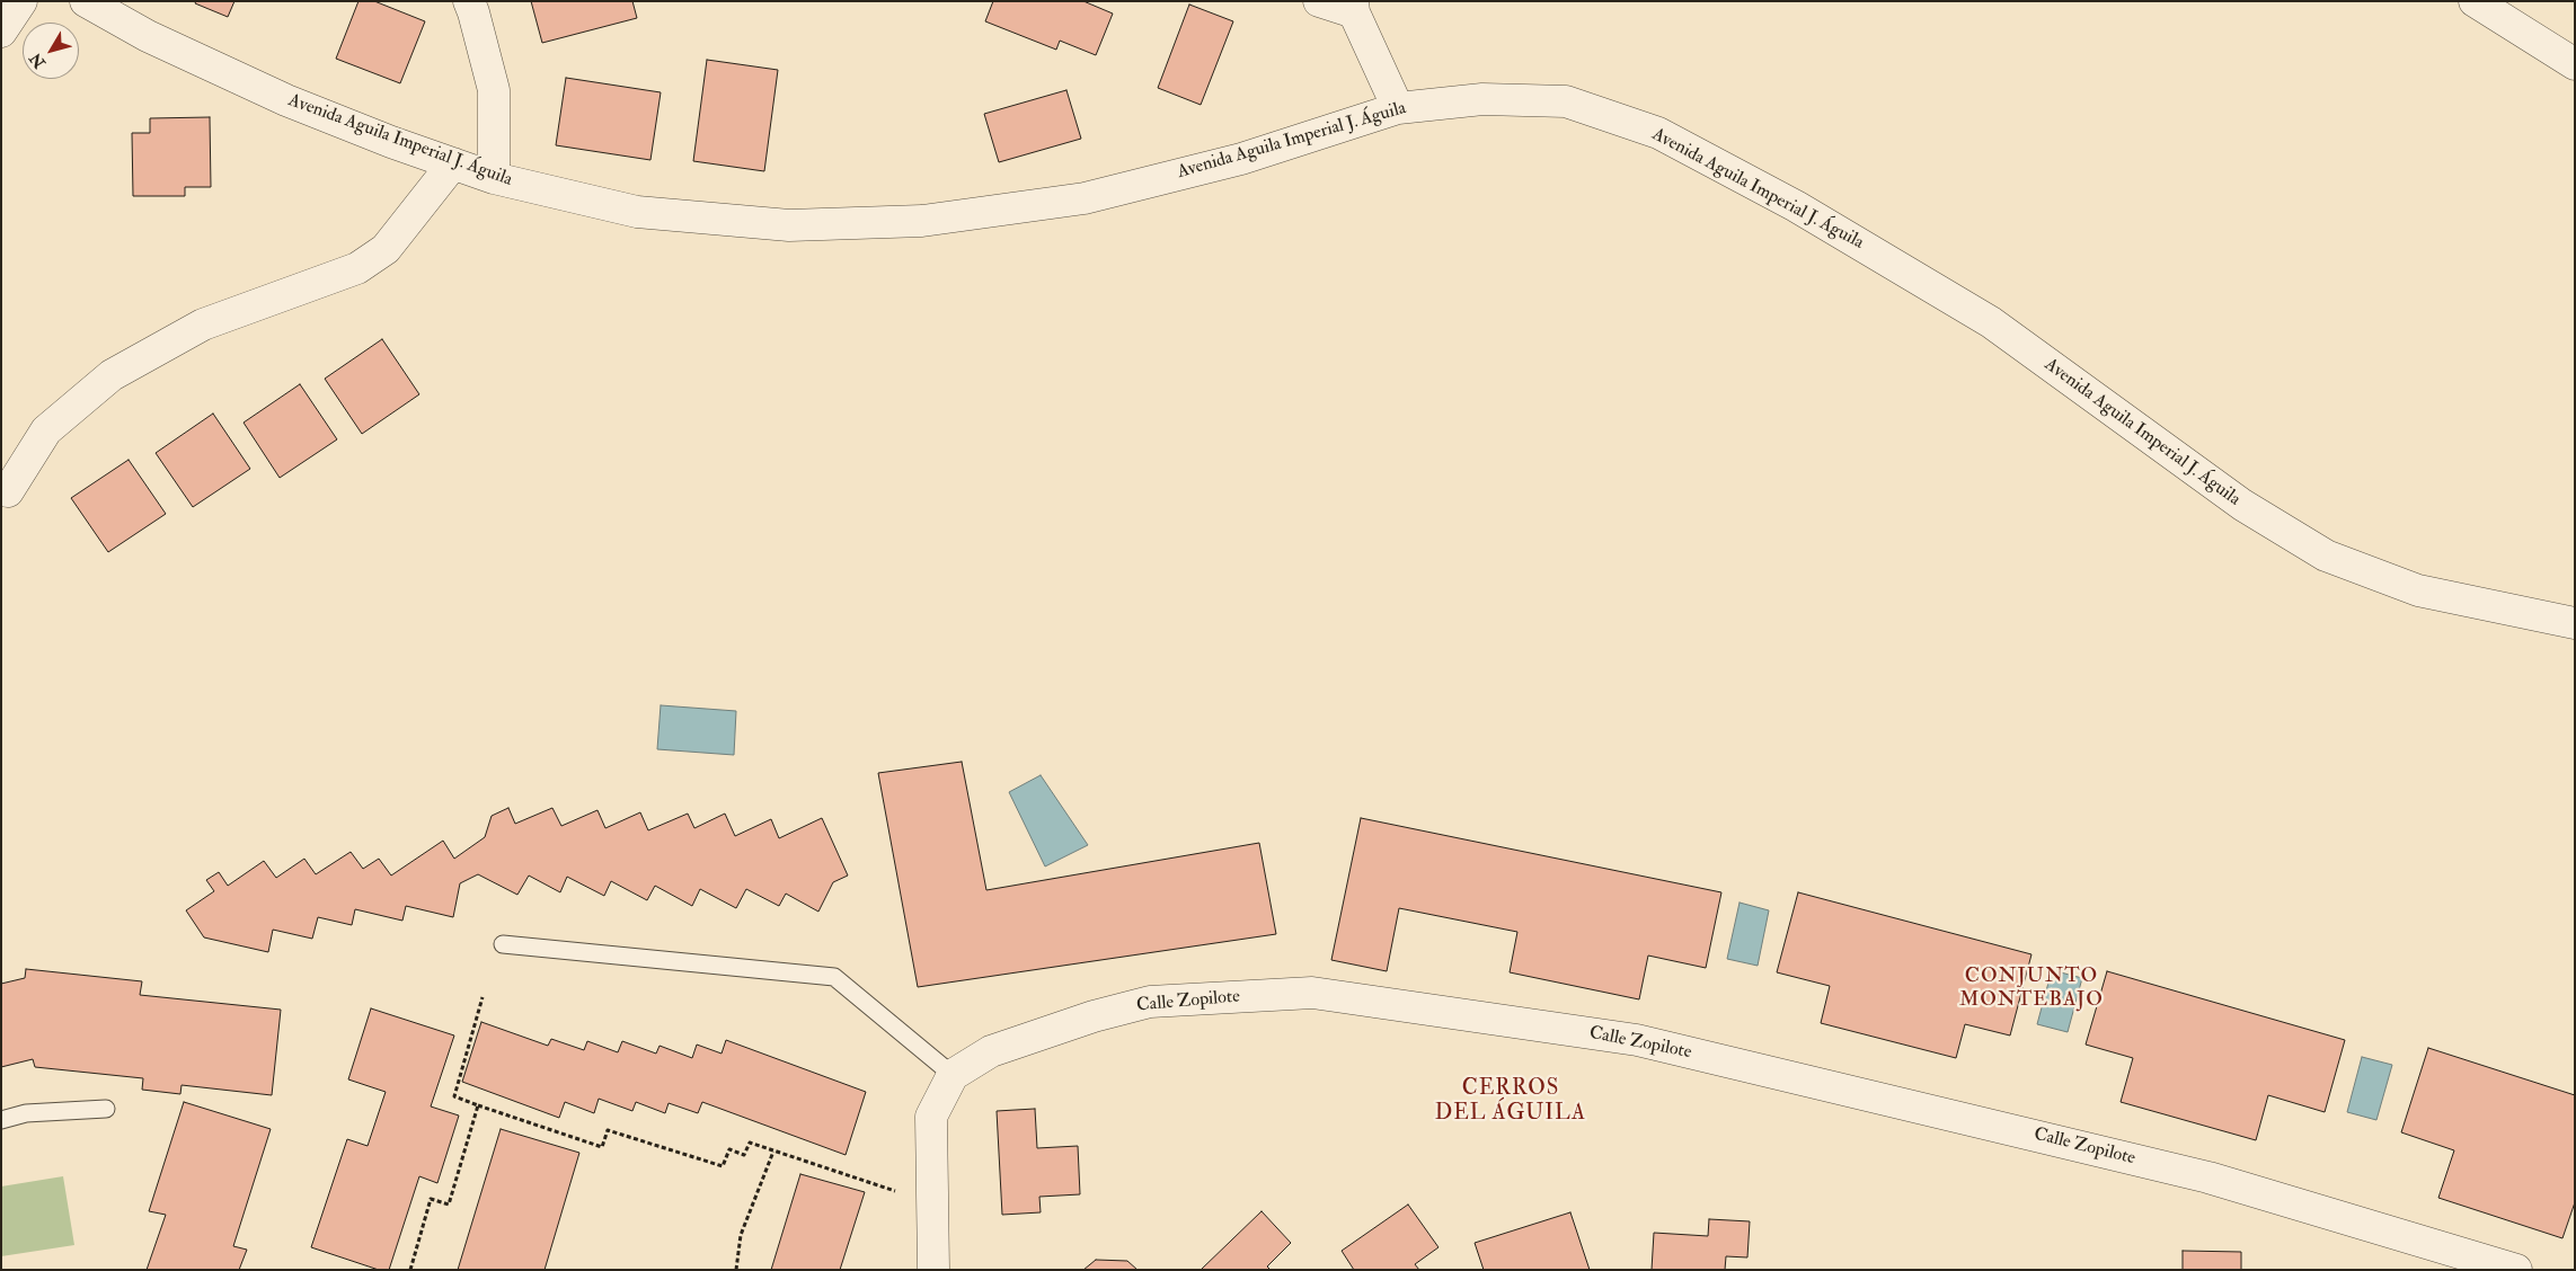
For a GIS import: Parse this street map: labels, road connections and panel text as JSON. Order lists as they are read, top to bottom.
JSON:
{
  "streets": {
    "street": ["Avenida Aguila Imperial J. Águila", "Calle Zopilote"]
  },
  "districts": ["CONJUNTO MONTEBAJO", "CERROS DEL ÁGUILA"],
  "north": "bottom left"
}
